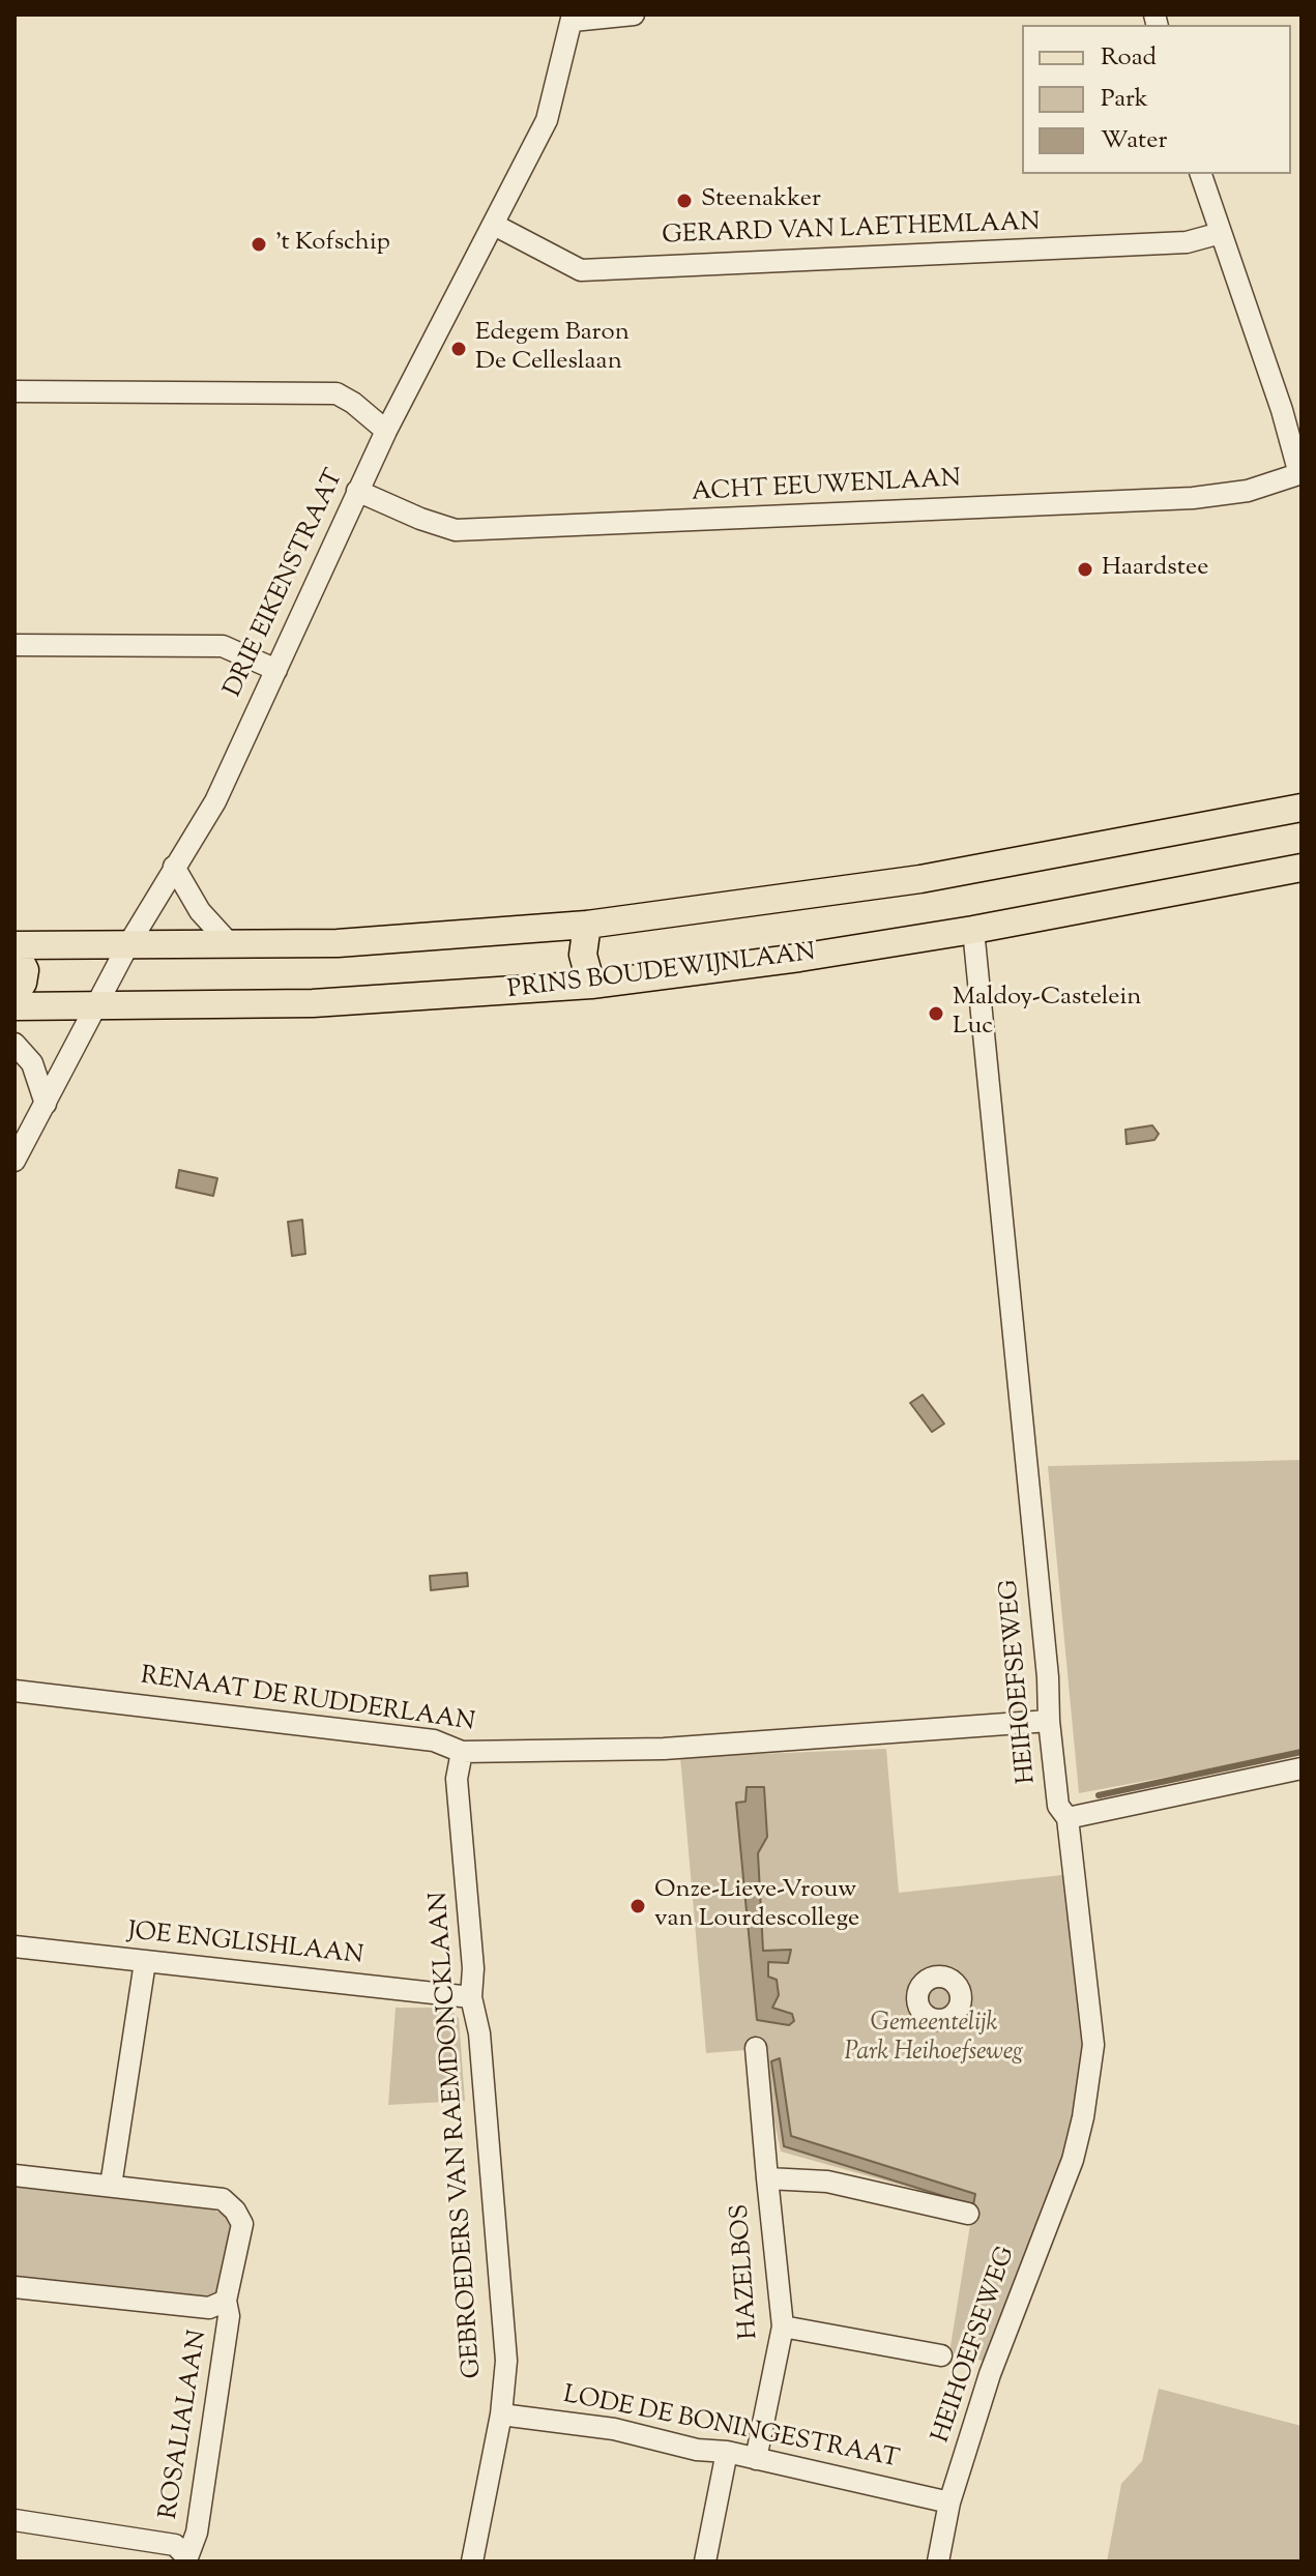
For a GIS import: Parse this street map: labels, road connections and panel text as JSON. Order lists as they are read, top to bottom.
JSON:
{
  "streets": {
    "main road": ["PRINS BOUDEWIJNLAAN"],
    "street": [
      "GERARD VAN LAETHEMLAAN",
      "ACHT EEUWENLAAN",
      "DRIE EIKENSTRAAT",
      "HEIHOEFSEWEG",
      "RENAAT DE RUDDERLAAN",
      "JOE ENGLISHLAAN",
      "GEBROEDERS VAN RAEMDONCKLAAN",
      "HAZELBOS",
      "ROSALIALAAN",
      "LODE DE BONINGESTRAAT"
    ]
  },
  "crossings": [
    ["GERARD VAN LAETHEMLAAN", "DRIE EIKENSTRAAT"],
    ["ACHT EEUWENLAAN", "DRIE EIKENSTRAAT"],
    ["DRIE EIKENSTRAAT", "PRINS BOUDEWIJNLAAN"],
    ["PRINS BOUDEWIJNLAAN", "HEIHOEFSEWEG"],
    ["HEIHOEFSEWEG", "RENAAT DE RUDDERLAAN"],
    ["HEIHOEFSEWEG", "LODE DE BONINGESTRAAT"],
    ["RENAAT DE RUDDERLAAN", "GEBROEDERS VAN RAEMDONCKLAAN"],
    ["JOE ENGLISHLAAN", "GEBROEDERS VAN RAEMDONCKLAAN"],
    ["GEBROEDERS VAN RAEMDONCKLAAN", "LODE DE BONINGESTRAAT"],
    ["HAZELBOS", "LODE DE BONINGESTRAAT"]
  ],
  "parks": ["Gemeentelijk Park Heihoefseweg"],
  "places": [
    "Steenakker",
    "'t Kofschip",
    "Edegem Baron De Celleslaan",
    "Haardstee",
    "Maldoy-Castelein Luc",
    "Onze-Lieve-Vrouw van Lourdescollege"
  ],
  "legend": ["Road", "Park", "Water"]
}
